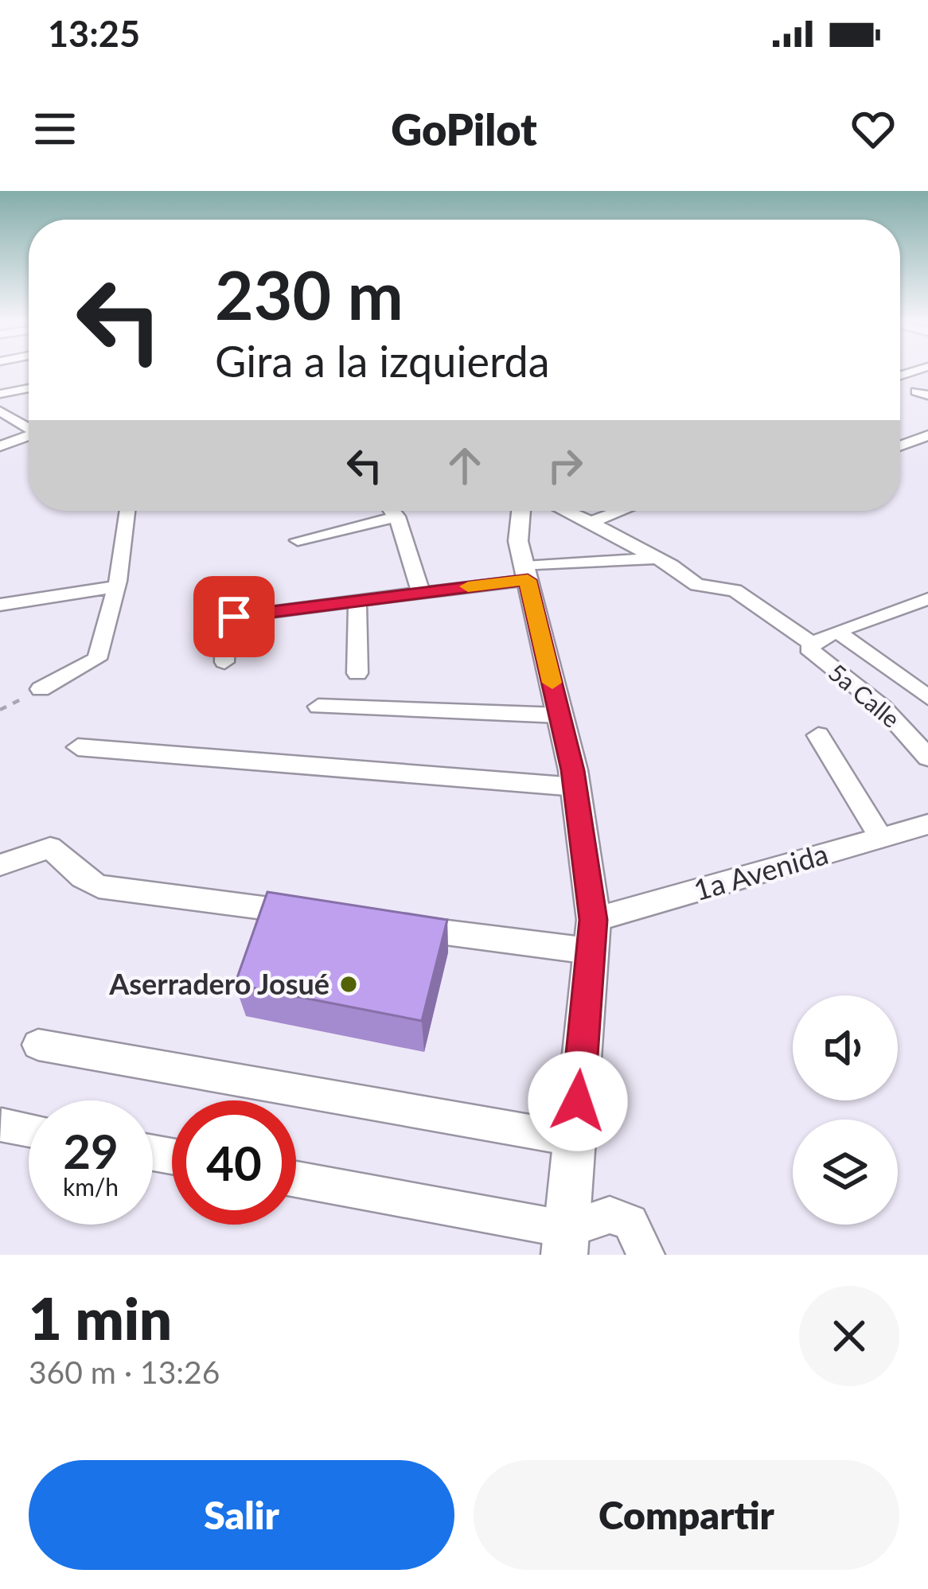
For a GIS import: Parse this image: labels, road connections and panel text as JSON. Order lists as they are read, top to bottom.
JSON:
{
  "streets": {
    "street": ["5a Calle", "1a Avenida"]
  },
  "places": ["Aserradero Josué"],
  "page": {
    "status": "13:25",
    "header": "GoPilot",
    "turn": ["230 m", "Gira a la izquierda"],
    "speed": "29 km/h",
    "limit": "40",
    "heading": ["1 min", "360 m · 13:26"],
    "buttons": ["Salir", "Compartir"]
  }
}
